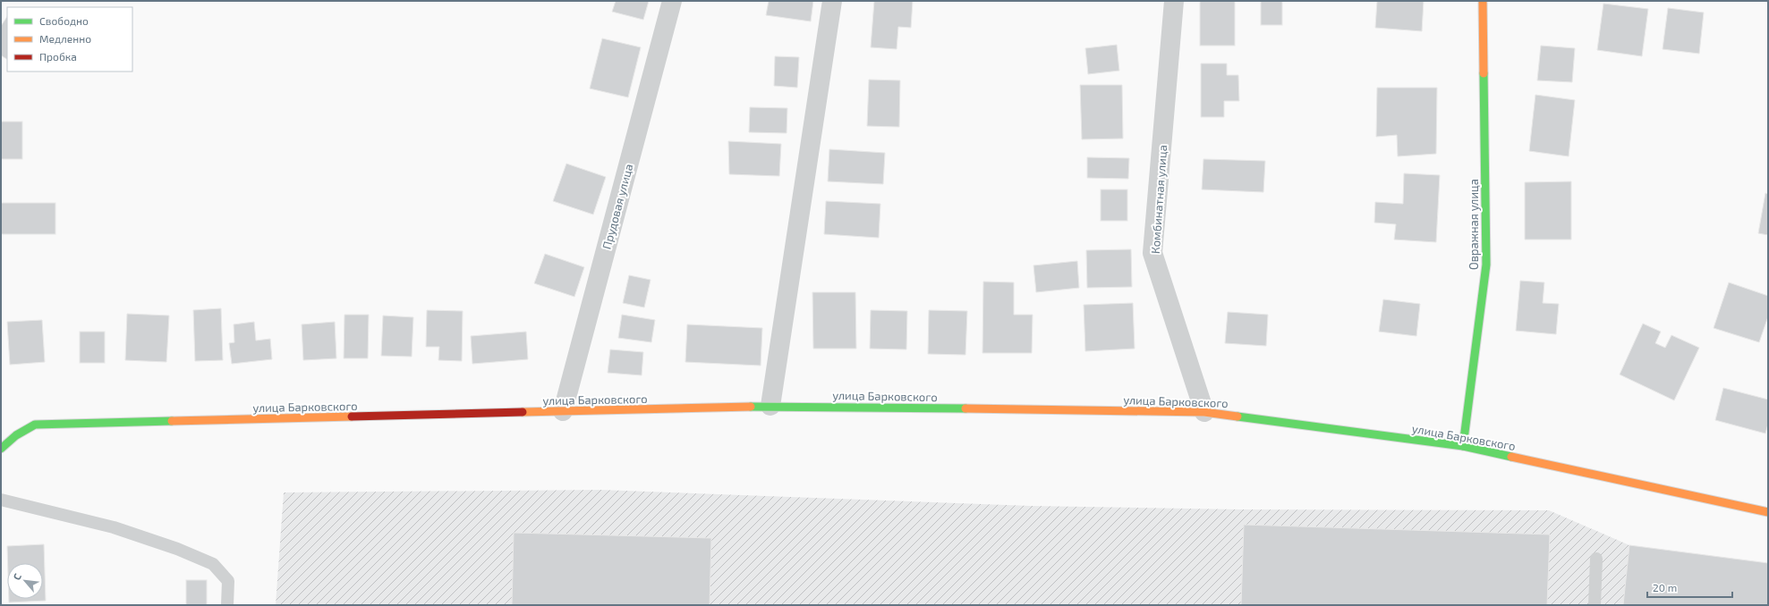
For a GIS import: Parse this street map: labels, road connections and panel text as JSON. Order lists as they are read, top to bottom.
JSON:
{
  "streets": {
    "street": [
      "Комбинатная улица",
      "Прудовая улица",
      "Овражная улица",
      "улица Барковского"
    ]
  },
  "crossings": [
    ["Комбинатная улица", "улица Барковского"],
    ["Прудовая улица", "улица Барковского"],
    ["Овражная улица", "улица Барковского"]
  ],
  "legend": ["Свободно", "Медленно", "Пробка"],
  "scale_bar": "20 m",
  "north": "top left"
}
